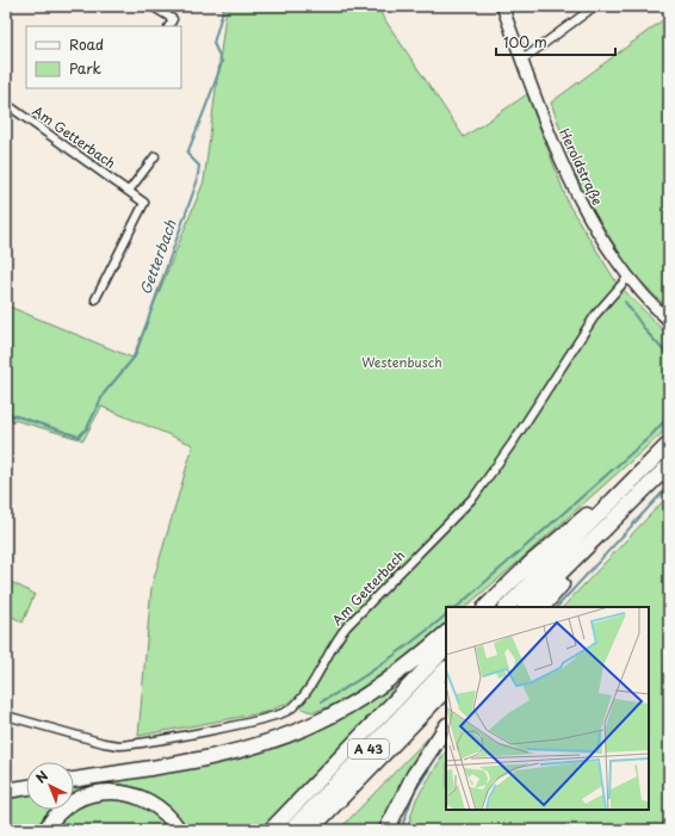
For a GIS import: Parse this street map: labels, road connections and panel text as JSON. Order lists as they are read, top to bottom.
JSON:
{
  "streets": {
    "highway": ["A 43"],
    "main road": ["Heroldstraße"],
    "street": ["Am Getterbach"]
  },
  "crossings": [
    ["Am Getterbach", "Heroldstraße"]
  ],
  "water": ["Getterbach"],
  "parks": ["Westenbusch"],
  "legend": ["Road", "Park"],
  "scale_bar": "100 m",
  "north": "top left"
}
